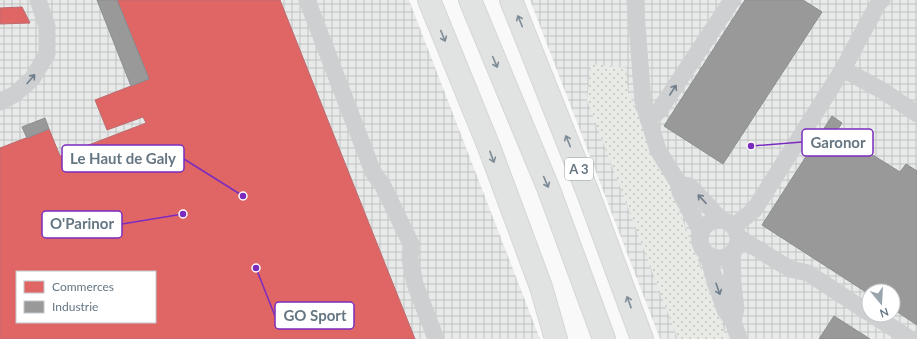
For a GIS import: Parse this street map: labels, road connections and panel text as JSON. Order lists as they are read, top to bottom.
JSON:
{
  "streets": {
    "highway": ["A 3"]
  },
  "places": [
    "Garonor",
    "Le Haut de Galy",
    "O'Parinor",
    "GO Sport"
  ],
  "legend": ["Commerces", "Industrie"],
  "north": "bottom"
}
